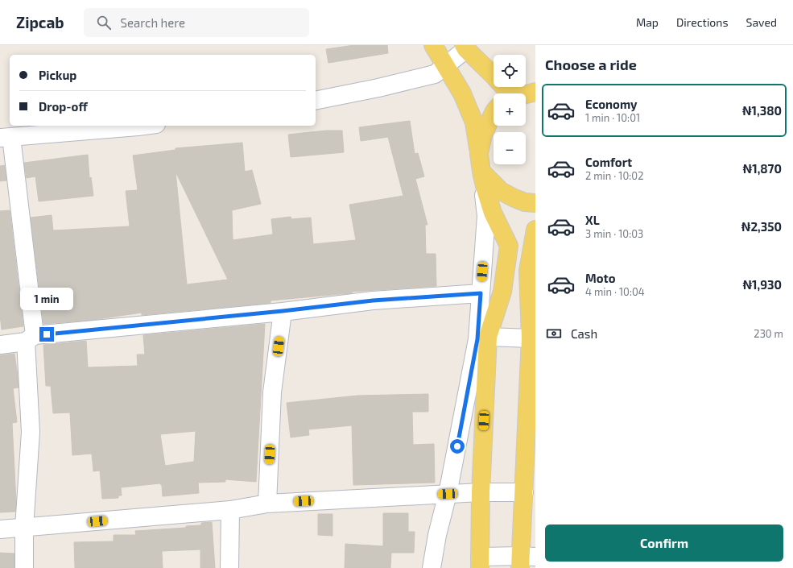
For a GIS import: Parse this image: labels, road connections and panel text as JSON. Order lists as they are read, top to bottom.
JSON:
{
  "page": {
    "header": "Zipcab",
    "search": "Search here",
    "nav": ["Map", "Directions", "Saved"],
    "heading": "Choose a ride",
    "map_buttons": ["+", "−"],
    "banner": ["Pickup", "Drop-off"],
    "list": [
      {
        "name": "Economy",
        "note": "1 min · 10:01",
        "value": "₦1,380"
      },
      {
        "name": "Comfort",
        "note": "2 min · 10:02",
        "value": "₦1,870"
      },
      {
        "name": "XL",
        "note": "3 min · 10:03",
        "value": "₦2,350"
      },
      {
        "name": "Moto",
        "note": "4 min · 10:04",
        "value": "₦1,930"
      }
    ],
    "bubble": "1 min",
    "pay": ["Cash", "230 m"],
    "buttons": "Confirm"
  }
}
